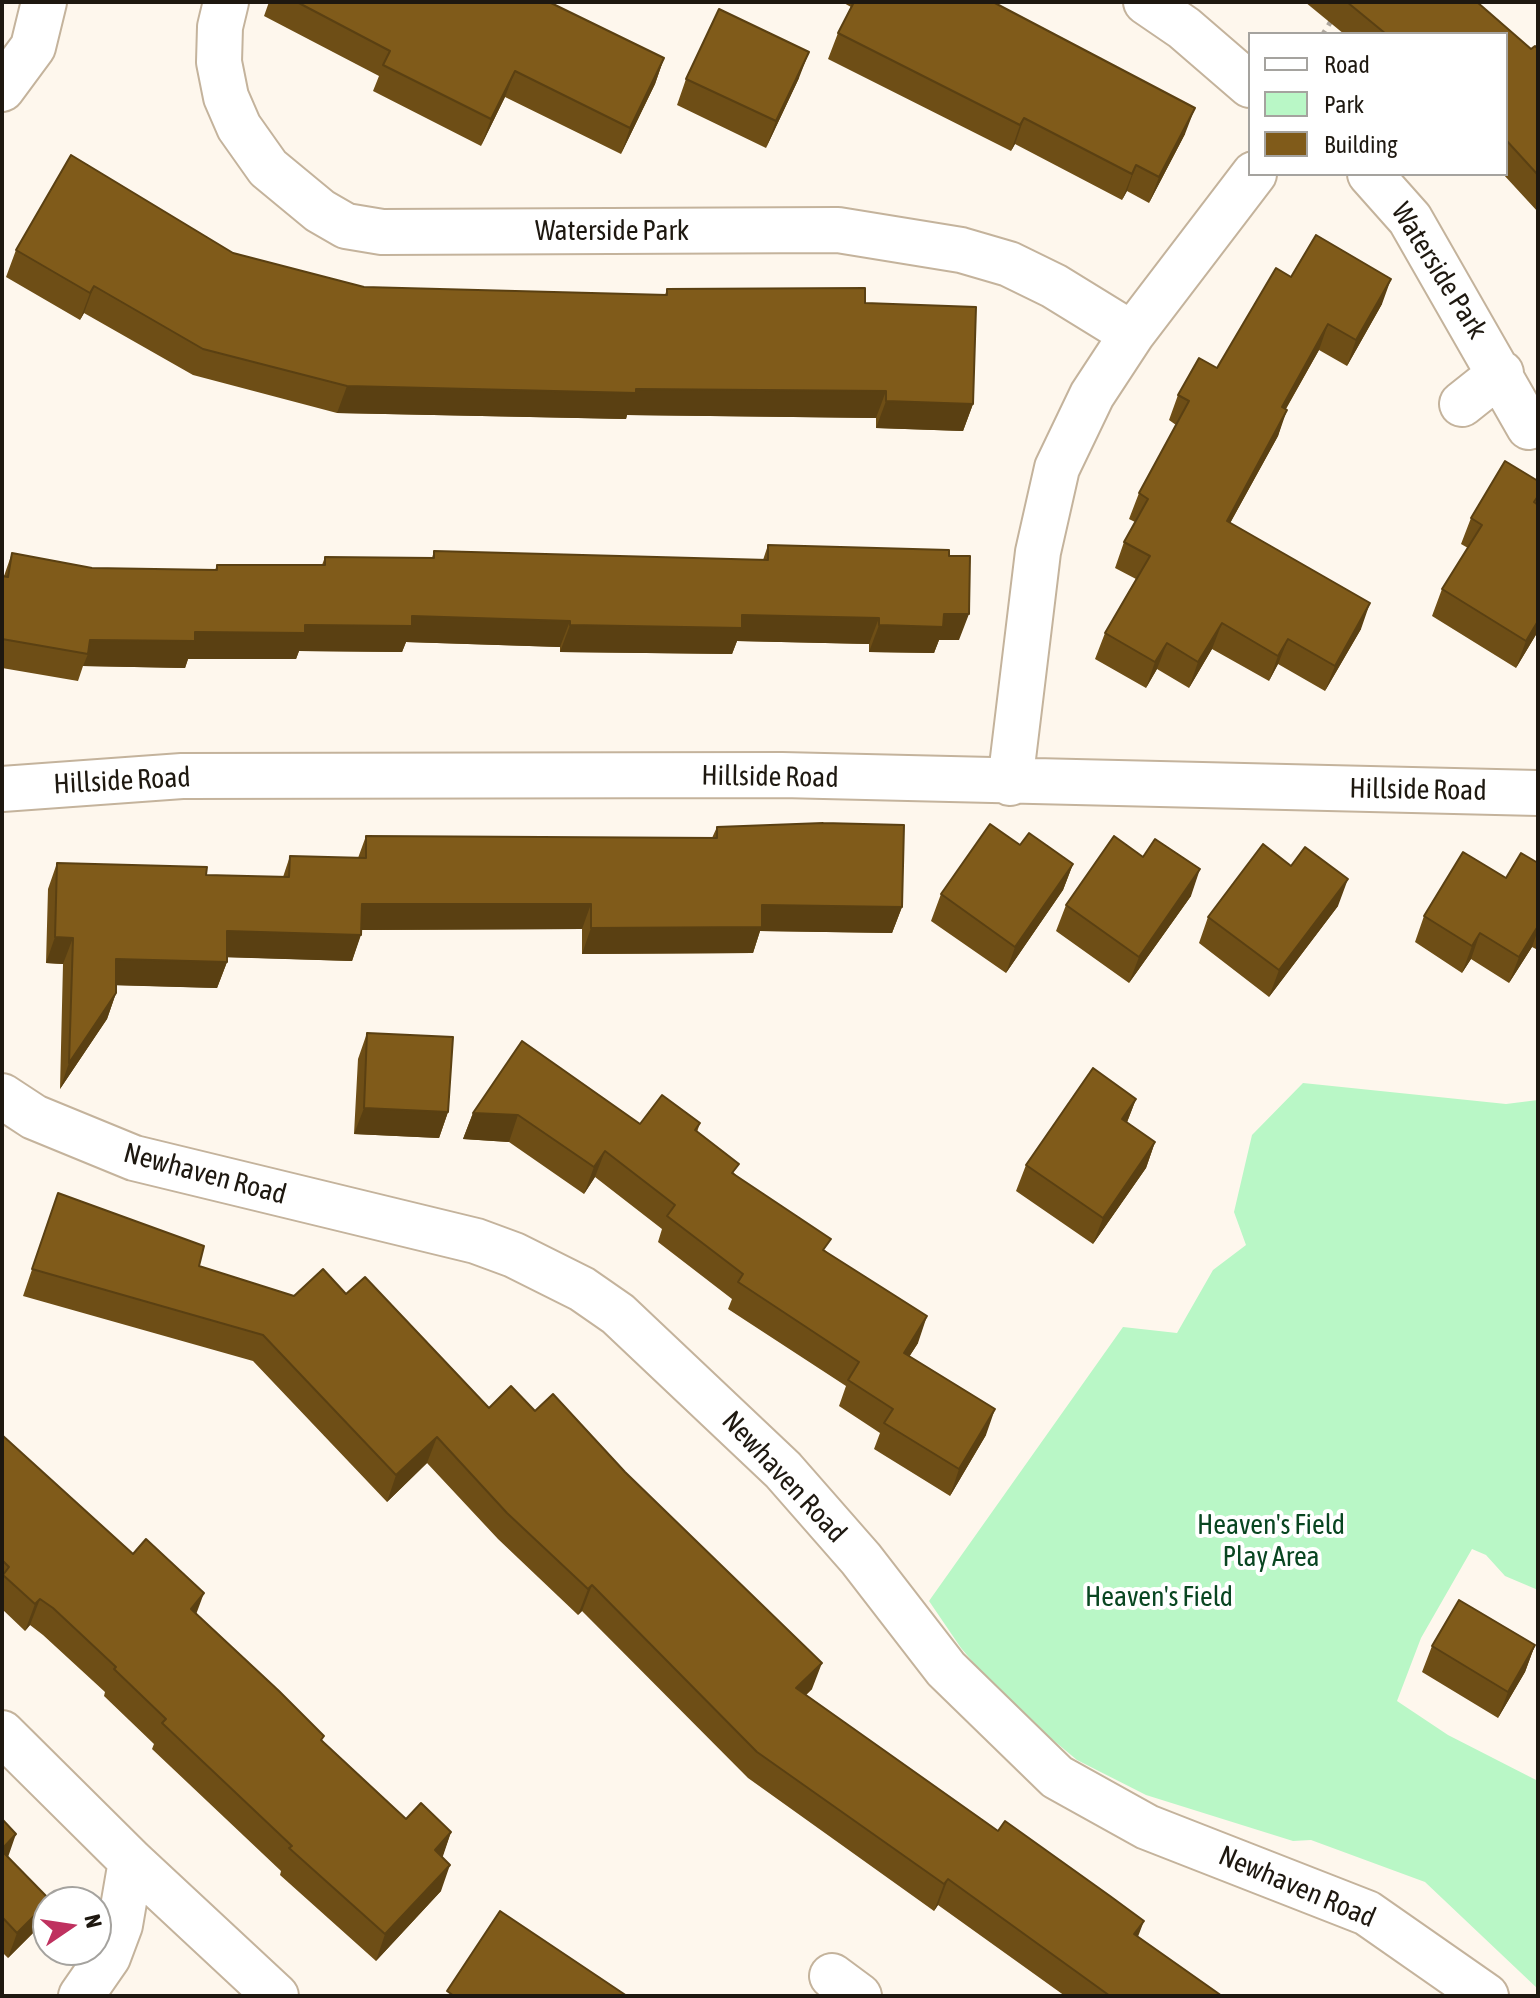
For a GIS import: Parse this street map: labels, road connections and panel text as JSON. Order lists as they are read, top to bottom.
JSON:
{
  "streets": {
    "street": ["Waterside Park", "Hillside Road", "Newhaven Road"]
  },
  "parks": ["Heaven's Field Play Area", "Heaven's Field"],
  "legend": ["Road", "Park", "Building"],
  "north": "right"
}
